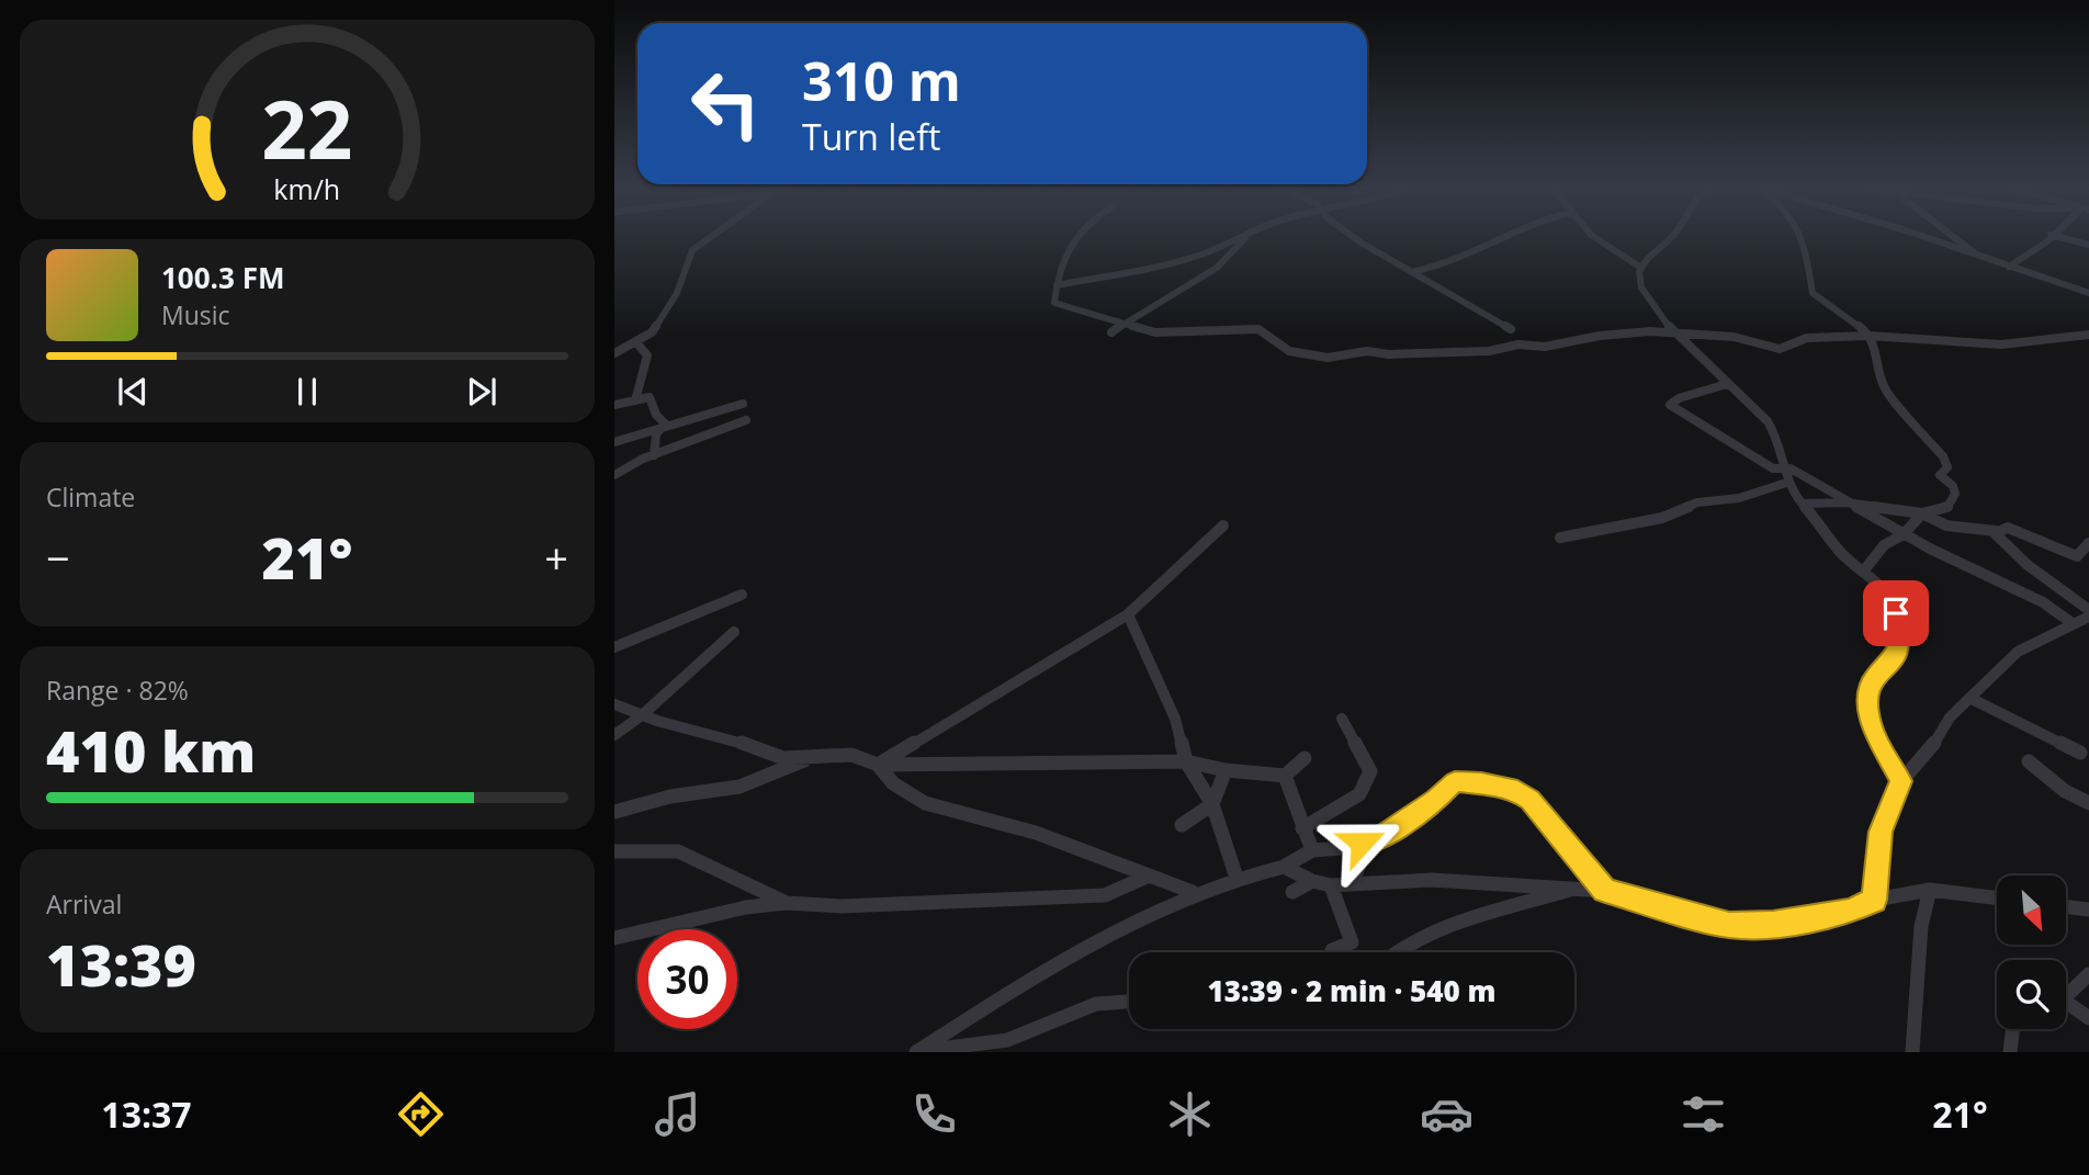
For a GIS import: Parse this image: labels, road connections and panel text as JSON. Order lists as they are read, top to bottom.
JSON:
{
  "north": "bottom right",
  "page": {
    "turn": ["310 m", "Turn left"],
    "song": ["100.3 FM", "Music"],
    "tile": [
      "Climate",
      ["Range · 82%", "410 km"],
      ["Arrival", "13:39"]
    ],
    "heat": ["−", "21°", "+"],
    "limit": "30",
    "trip": "13:39 · 2 min · 540 m",
    "tabs": ["13:37", "21°"],
    "gauge": ["22", "km/h"]
  }
}
